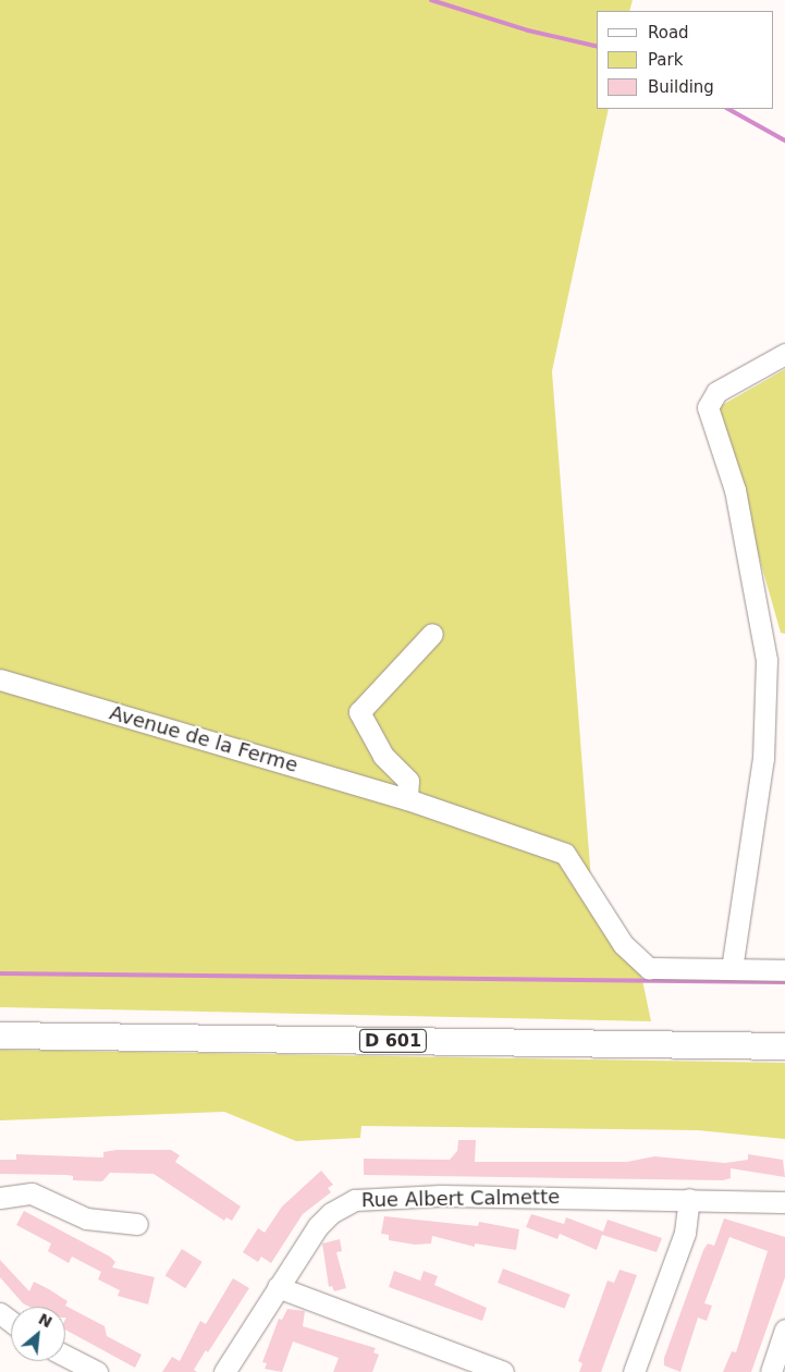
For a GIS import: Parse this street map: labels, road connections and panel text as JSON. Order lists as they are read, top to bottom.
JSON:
{
  "streets": {
    "main road": ["D 601"],
    "street": ["Avenue de la Ferme", "Rue Albert Calmette"]
  },
  "legend": ["Road", "Park", "Building"],
  "north": "top right"
}
